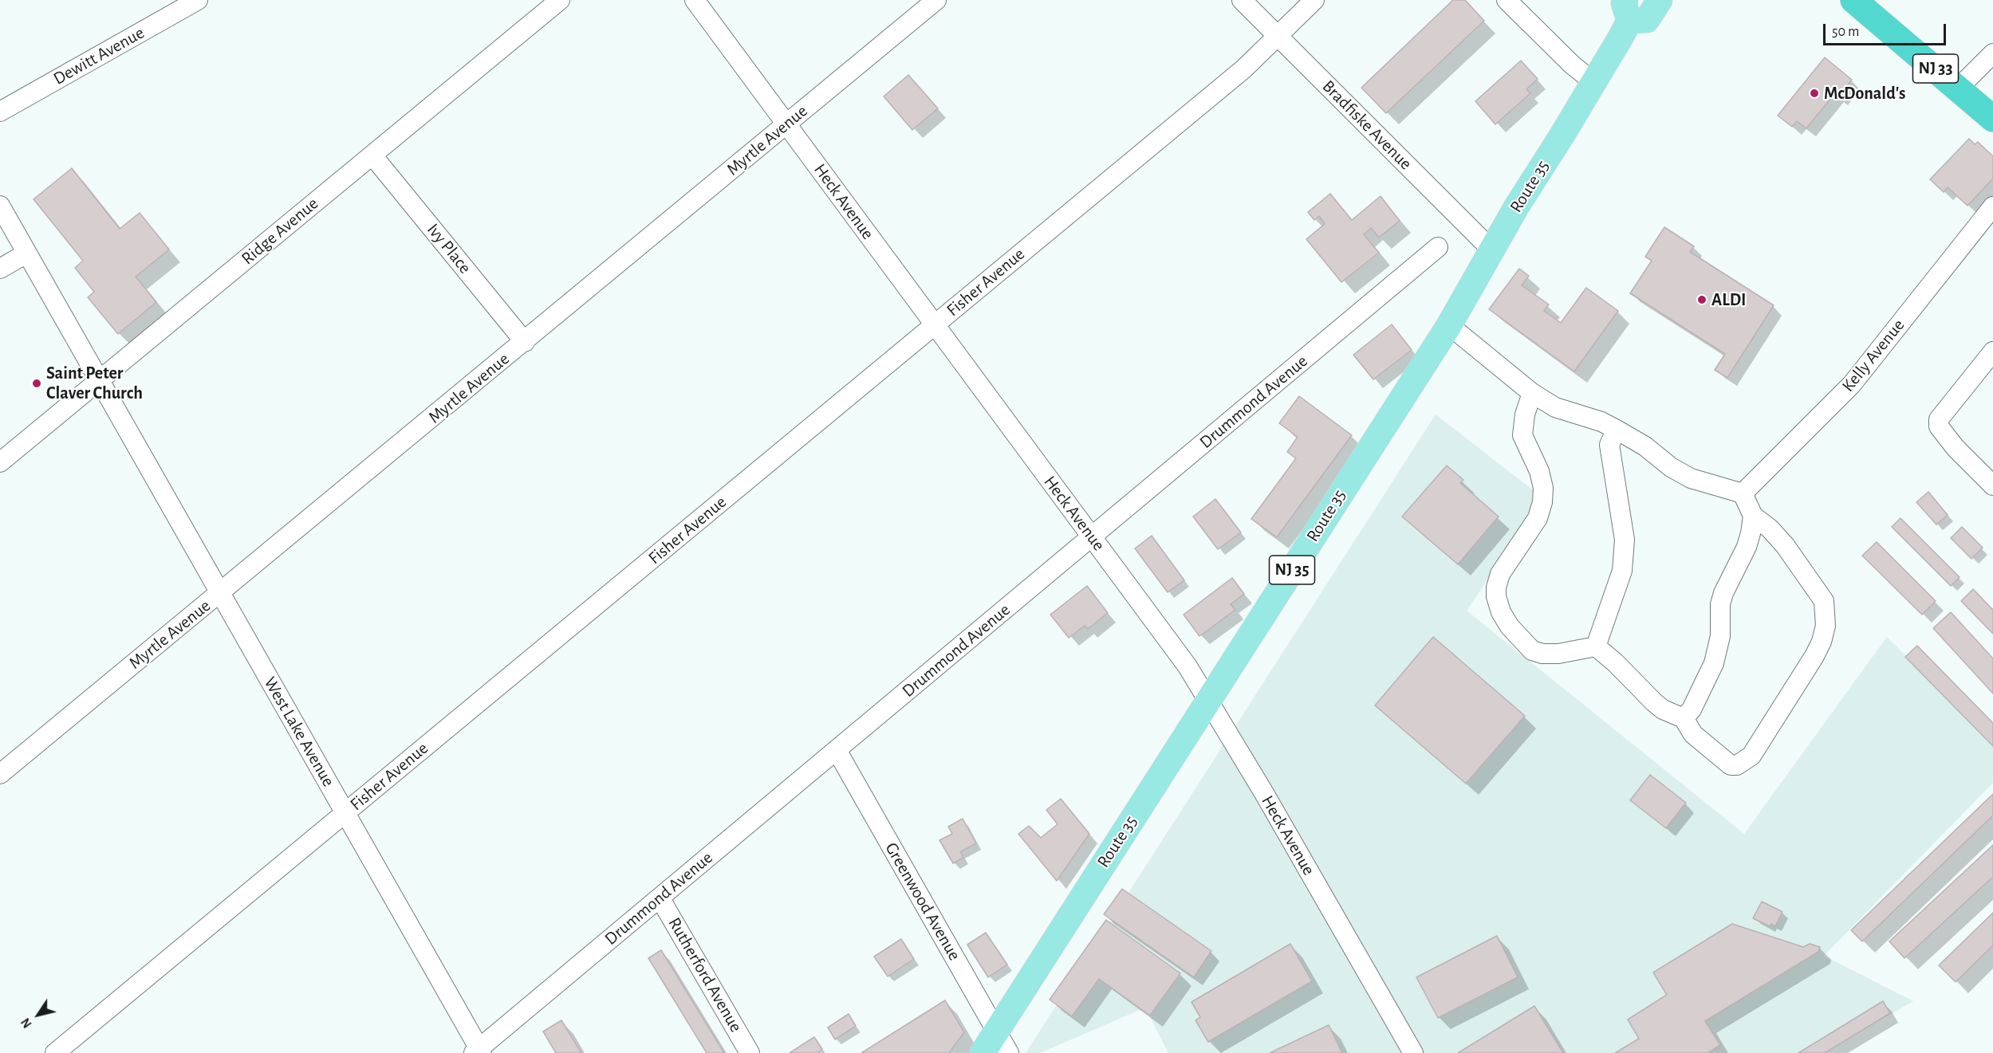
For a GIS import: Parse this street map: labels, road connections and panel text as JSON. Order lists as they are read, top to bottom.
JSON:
{
  "streets": {
    "highway": ["NJ 33"],
    "main road": ["Route 35", "NJ 35"],
    "street": [
      "Dewitt Avenue",
      "Bradfiske Avenue",
      "Myrtle Avenue",
      "Heck Avenue",
      "Ridge Avenue",
      "Ivy Place",
      "Fisher Avenue",
      "Kelly Avenue",
      "Drummond Avenue",
      "West Lake Avenue",
      "Greenwood Avenue",
      "Rutherford Avenue"
    ]
  },
  "crossings": [
    ["Bradfiske Avenue", "Route 35"],
    ["Bradfiske Avenue", "Fisher Avenue"],
    ["Myrtle Avenue", "Heck Avenue"],
    ["Myrtle Avenue", "Ivy Place"],
    ["Myrtle Avenue", "West Lake Avenue"],
    ["Route 35", "Heck Avenue"],
    ["Route 35", "Greenwood Avenue"],
    ["Heck Avenue", "Fisher Avenue"],
    ["Heck Avenue", "Drummond Avenue"],
    ["Ridge Avenue", "Ivy Place"],
    ["Ridge Avenue", "West Lake Avenue"],
    ["Fisher Avenue", "West Lake Avenue"],
    ["Drummond Avenue", "West Lake Avenue"],
    ["Drummond Avenue", "Greenwood Avenue"],
    ["Drummond Avenue", "Rutherford Avenue"]
  ],
  "places": ["McDonald's", "ALDI", "Saint Peter Claver Church"],
  "scale_bar": "50 m",
  "north": "bottom left"
}
